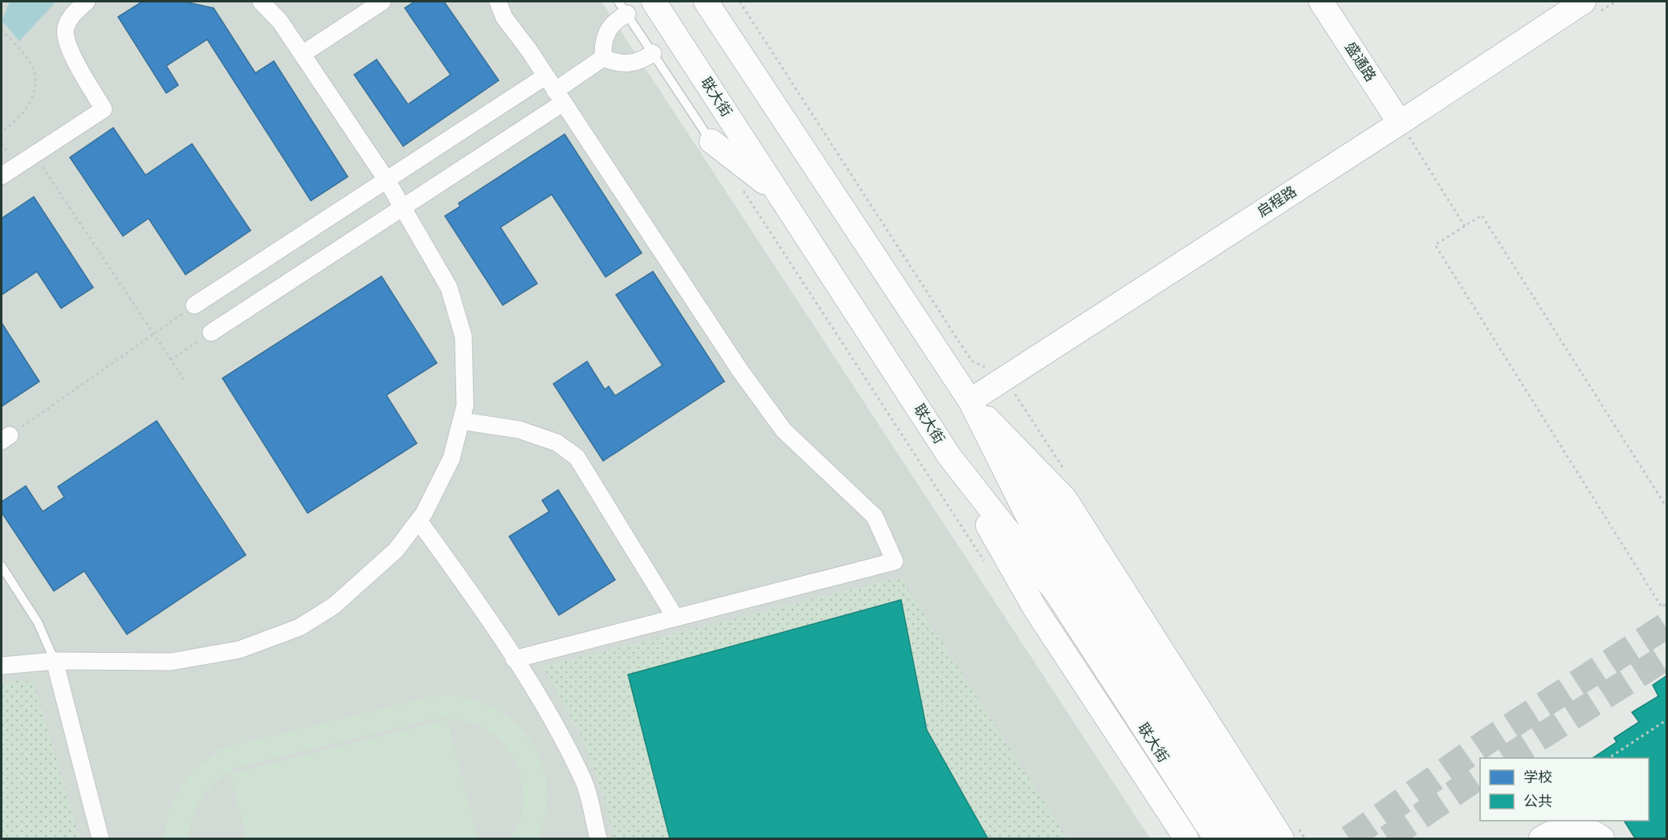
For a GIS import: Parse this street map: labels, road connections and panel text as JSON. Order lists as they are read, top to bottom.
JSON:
{
  "streets": {
    "main road": ["盛通路", "联大街", "启程路"]
  },
  "crossings": [
    ["盛通路", "启程路"],
    ["联大街", "启程路"]
  ],
  "legend": ["学校", "公共"]
}
